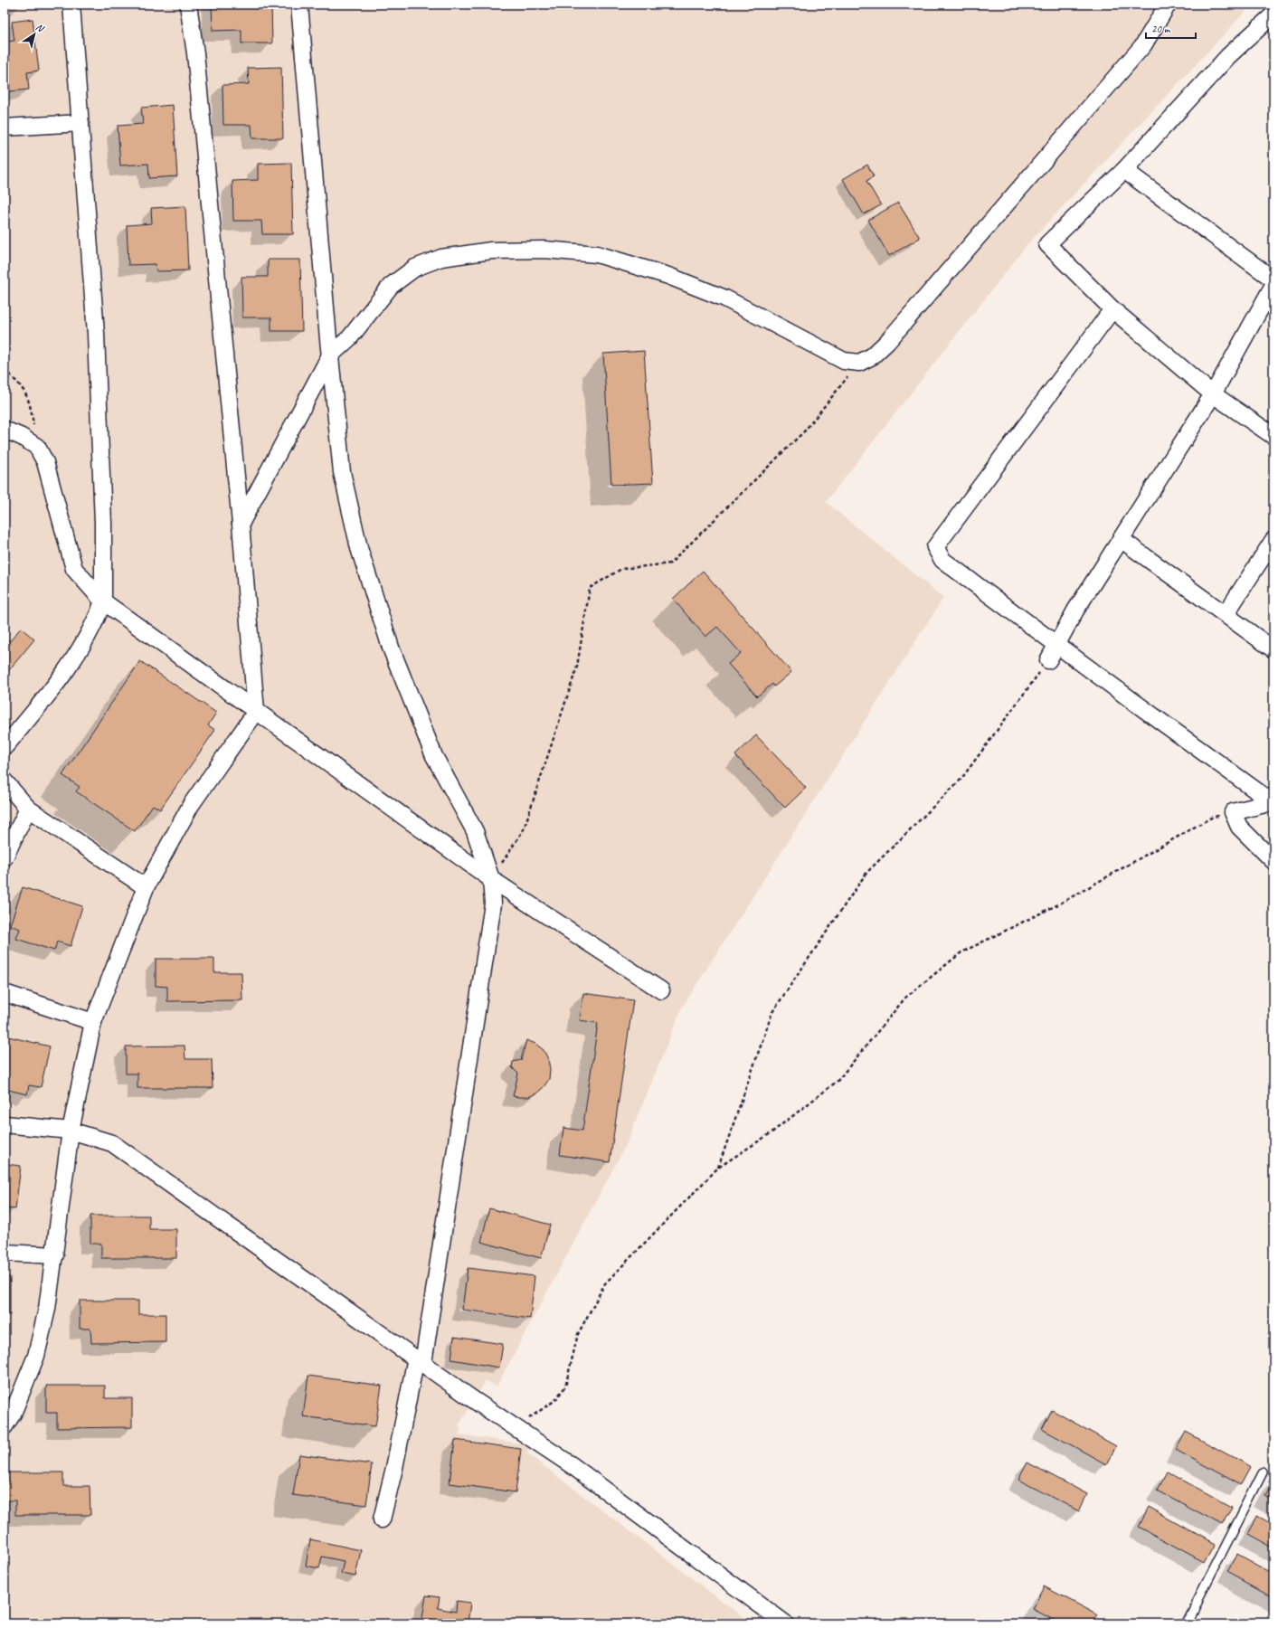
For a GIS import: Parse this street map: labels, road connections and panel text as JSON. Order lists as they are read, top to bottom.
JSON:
{
  "scale_bar": "20 m",
  "north": "top right"
}
